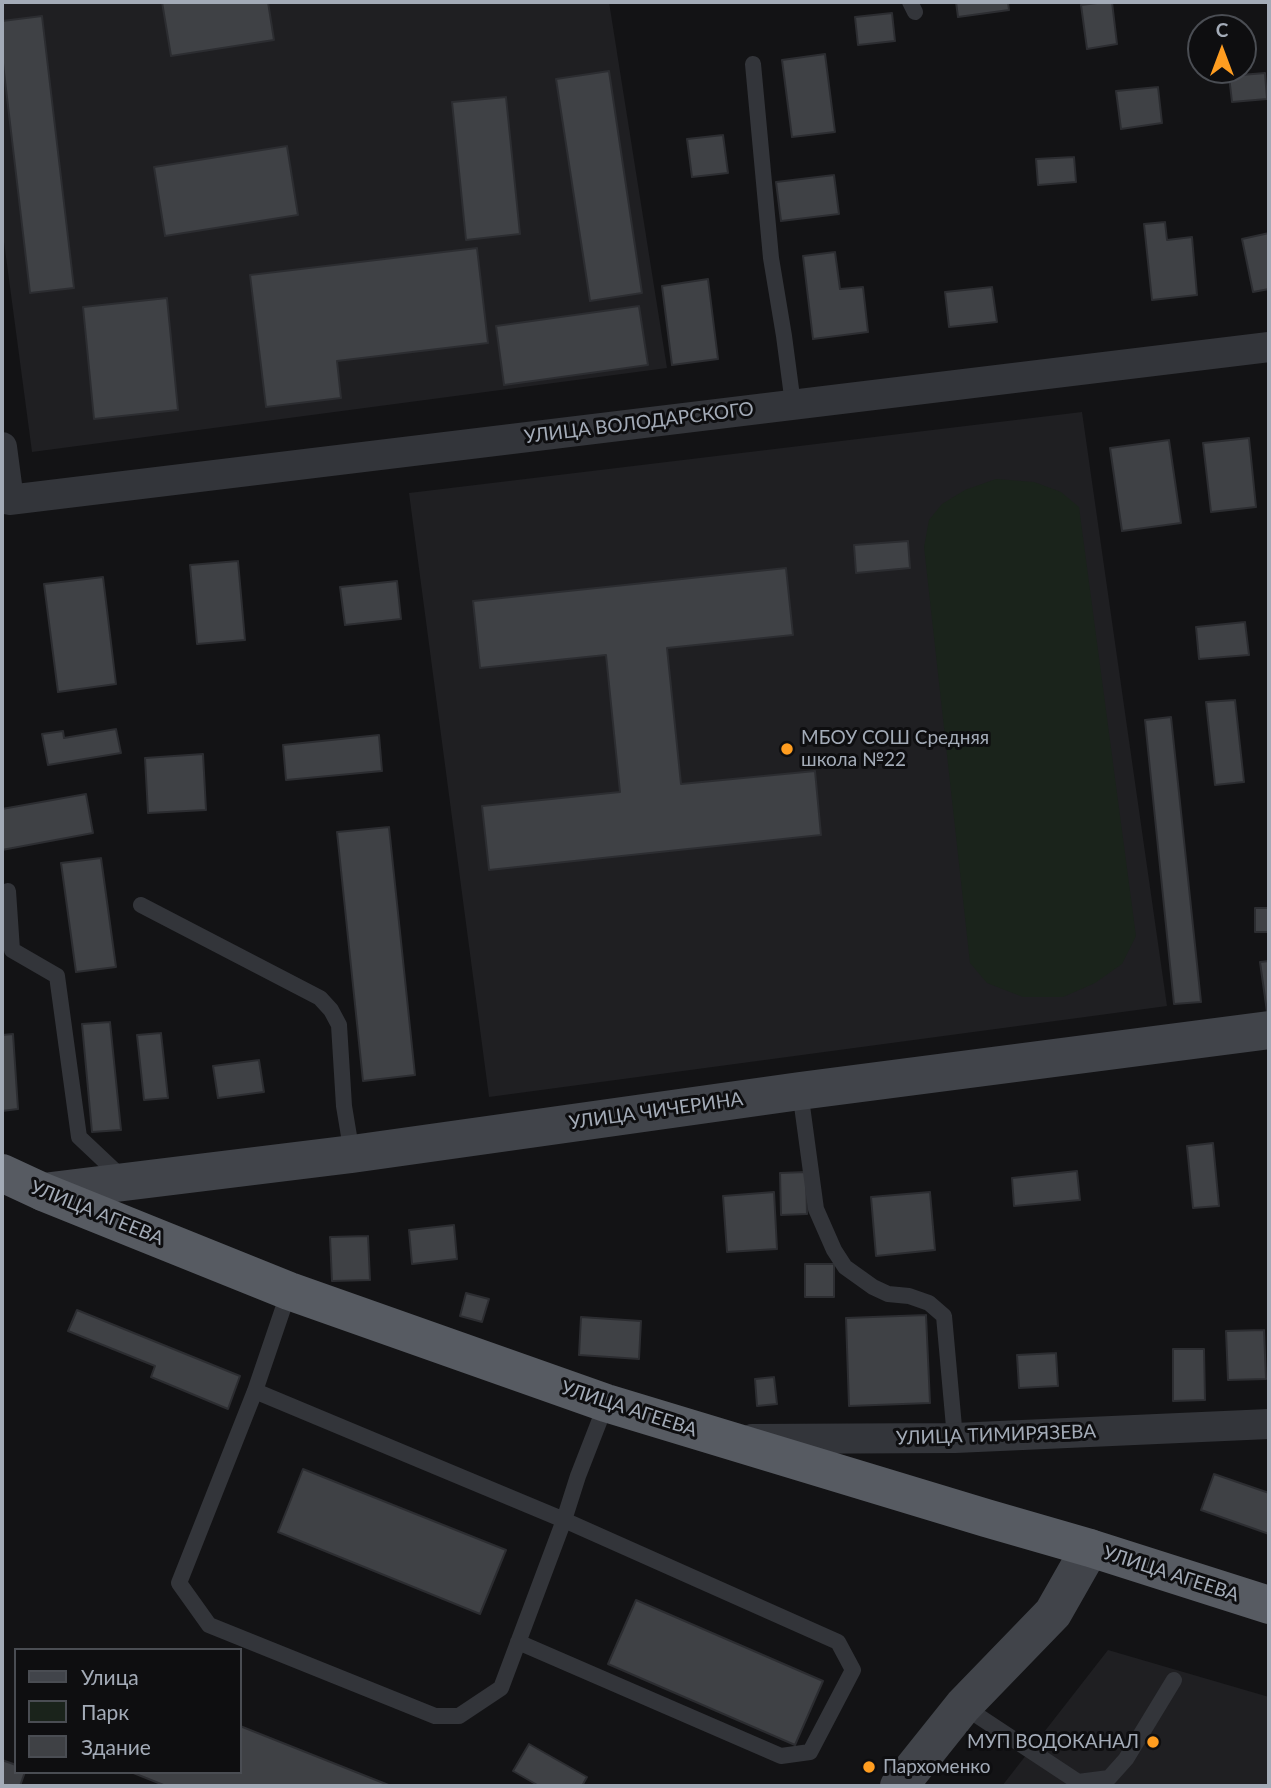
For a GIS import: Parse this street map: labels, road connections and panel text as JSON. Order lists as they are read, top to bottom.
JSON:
{
  "streets": {
    "highway": ["УЛИЦА АГЕЕВА"],
    "main road": ["УЛИЦА ЧИЧЕРИНА"],
    "street": ["УЛИЦА ВОЛОДАРСКОГО", "УЛИЦА ТИМИРЯЗЕВА"]
  },
  "crossings": [
    ["УЛИЦА ЧИЧЕРИНА", "УЛИЦА АГЕЕВА"],
    ["УЛИЦА АГЕЕВА", "УЛИЦА ТИМИРЯЗЕВА"]
  ],
  "places": ["МБОУ СОШ Средняя школа №22", "МУП ВОДОКАНАЛ", "Пархоменко"],
  "legend": ["Улица", "Парк", "Здание"],
  "north": "top"
}
